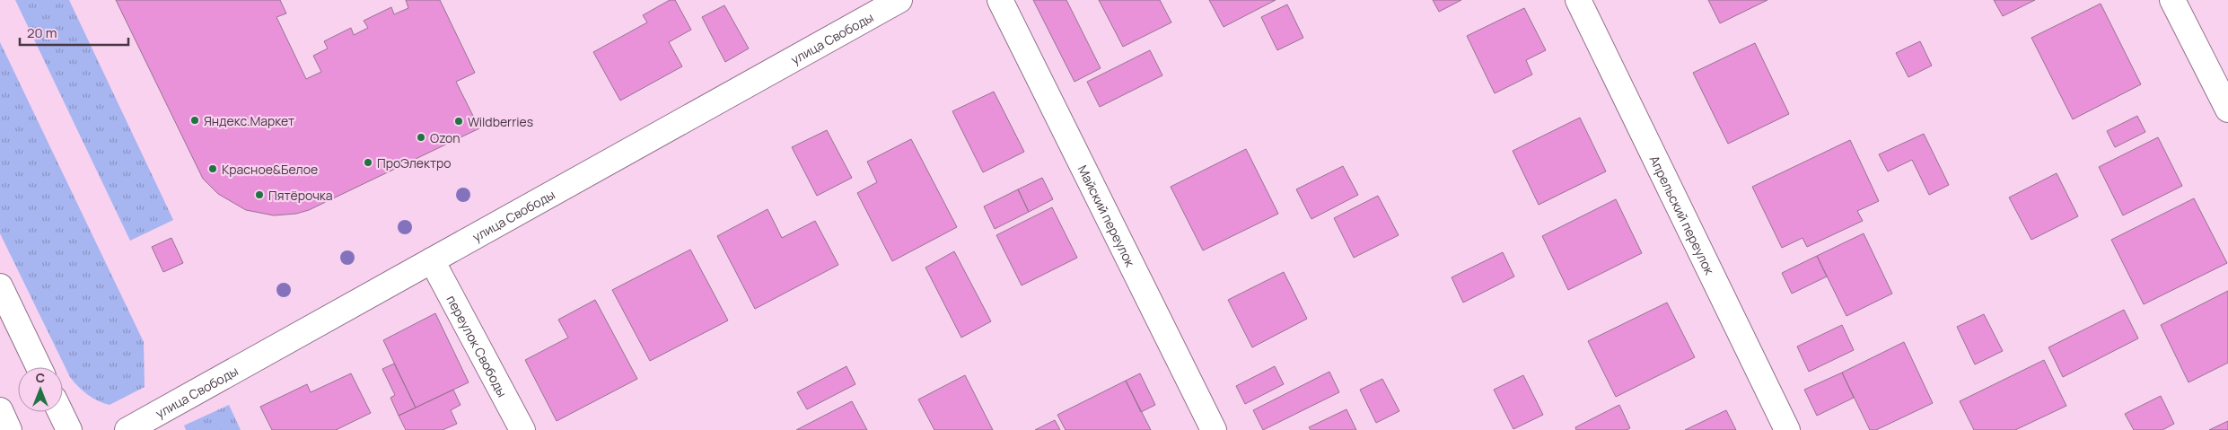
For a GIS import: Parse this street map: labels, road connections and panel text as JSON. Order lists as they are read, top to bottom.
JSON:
{
  "streets": {
    "street": [
      "улица Свободы",
      "Майский переулок",
      "Апрельский переулок",
      "переулок Свободы"
    ]
  },
  "crossings": [
    ["улица Свободы", "переулок Свободы"]
  ],
  "places": [
    "Яндекс.Маркет",
    "Wildberries",
    "Ozon",
    "ПроЭлектро",
    "Красное&Белое",
    "Пятёрочка"
  ],
  "scale_bar": "20 m",
  "north": "top"
}
